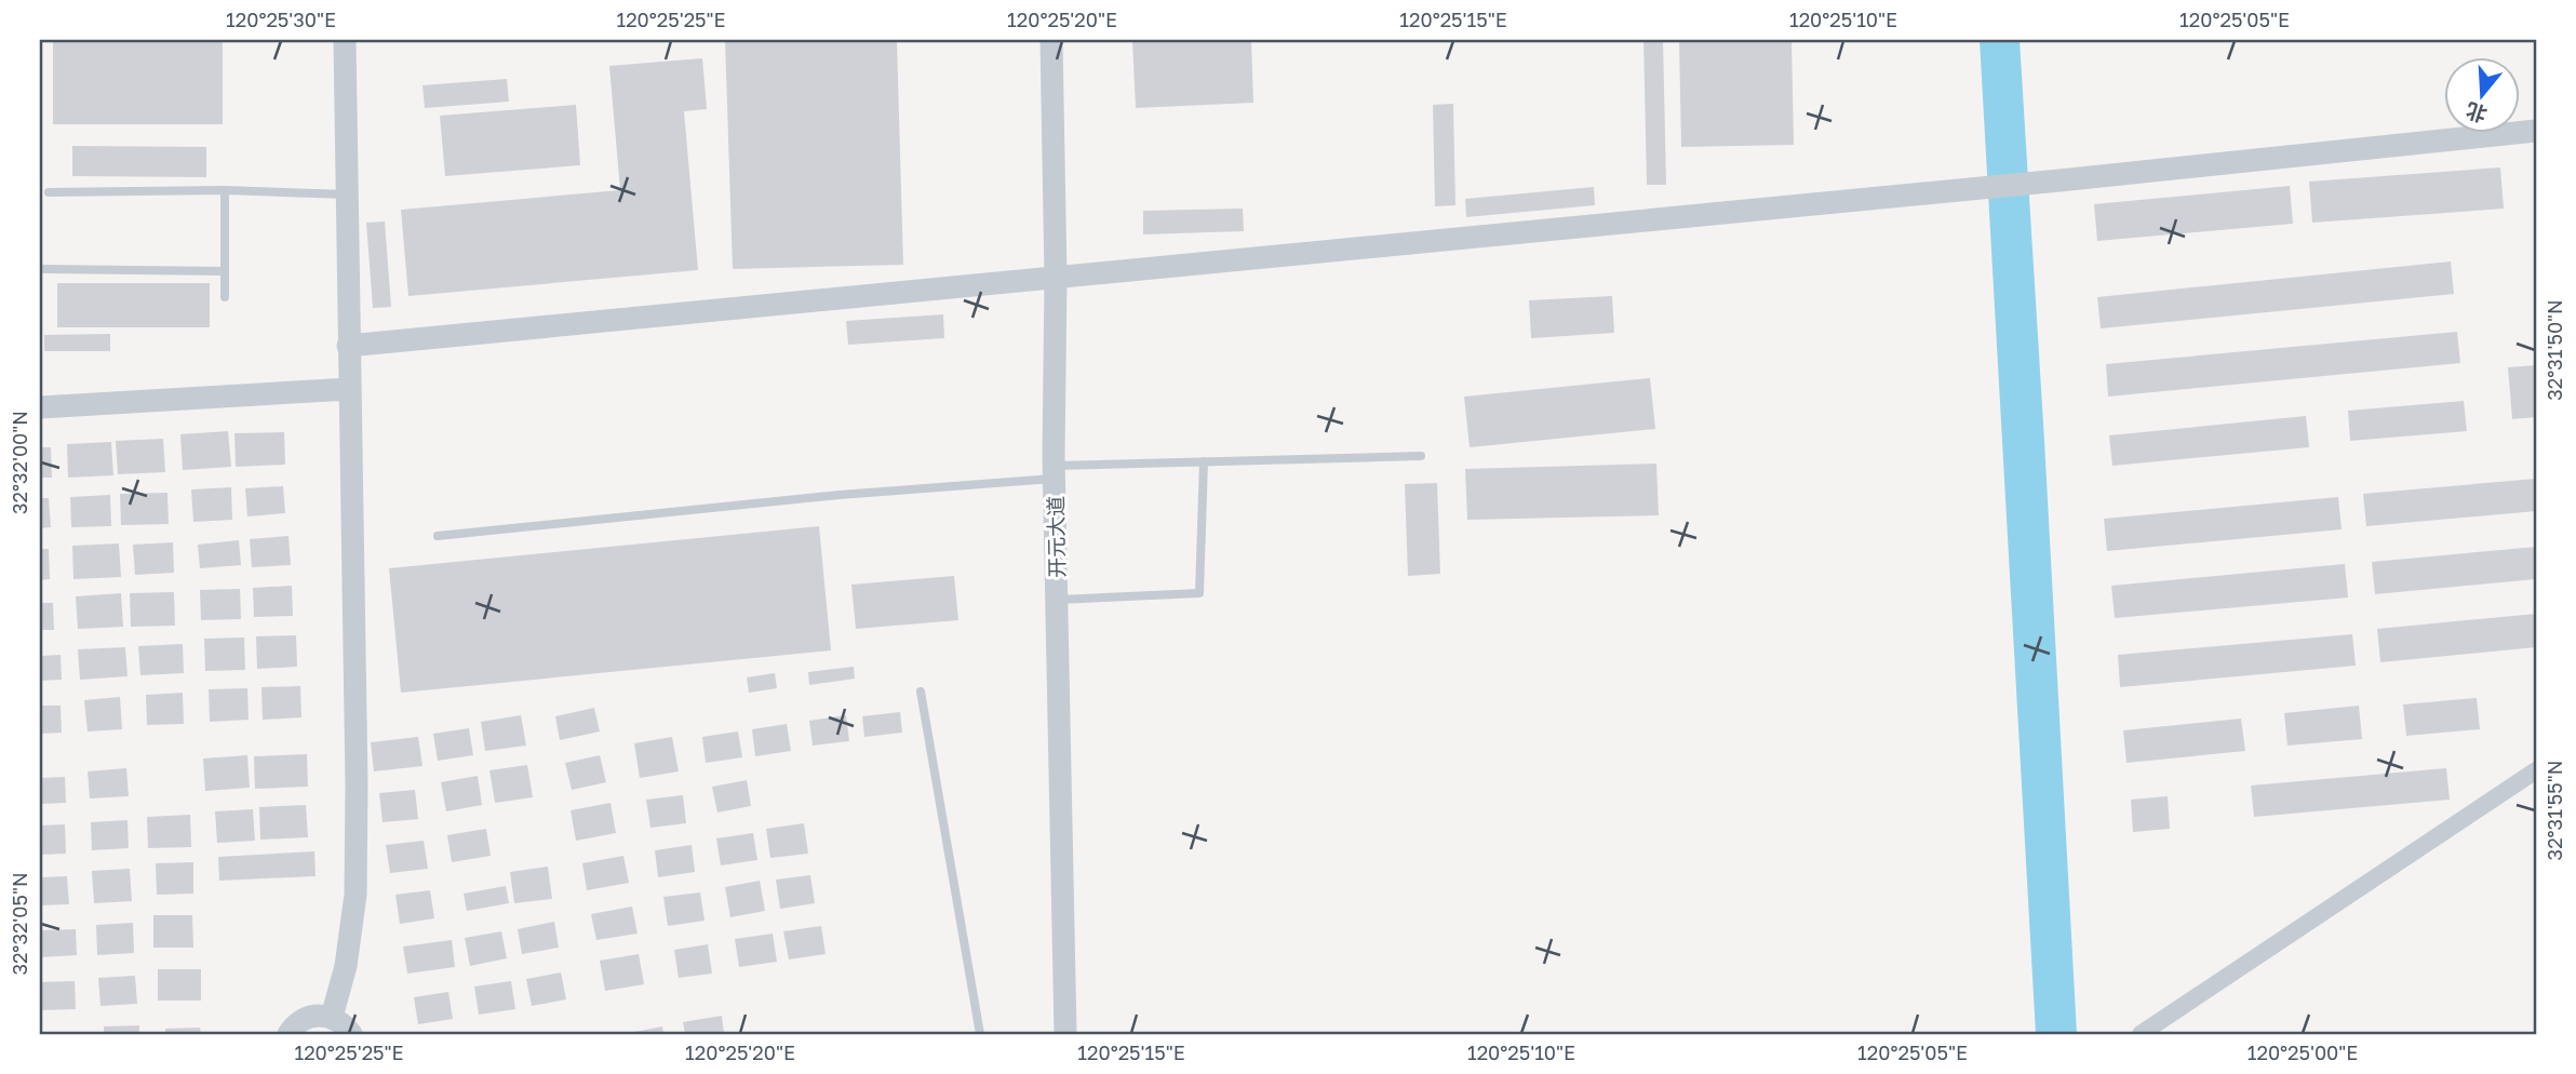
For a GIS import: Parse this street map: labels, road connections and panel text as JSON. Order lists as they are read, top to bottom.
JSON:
{
  "streets": {
    "street": ["开元大道"]
  },
  "north": "bottom",
  "coordinates": [
    "120°25'30\"E",
    "120°25'25\"E",
    "120°25'20\"E",
    "120°25'15\"E",
    "120°25'10\"E",
    "120°25'05\"E",
    "32°31'50\"N",
    "32°32'00\"N",
    "32°31'55\"N",
    "32°32'05\"N",
    "120°25'00\"E"
  ]
}
